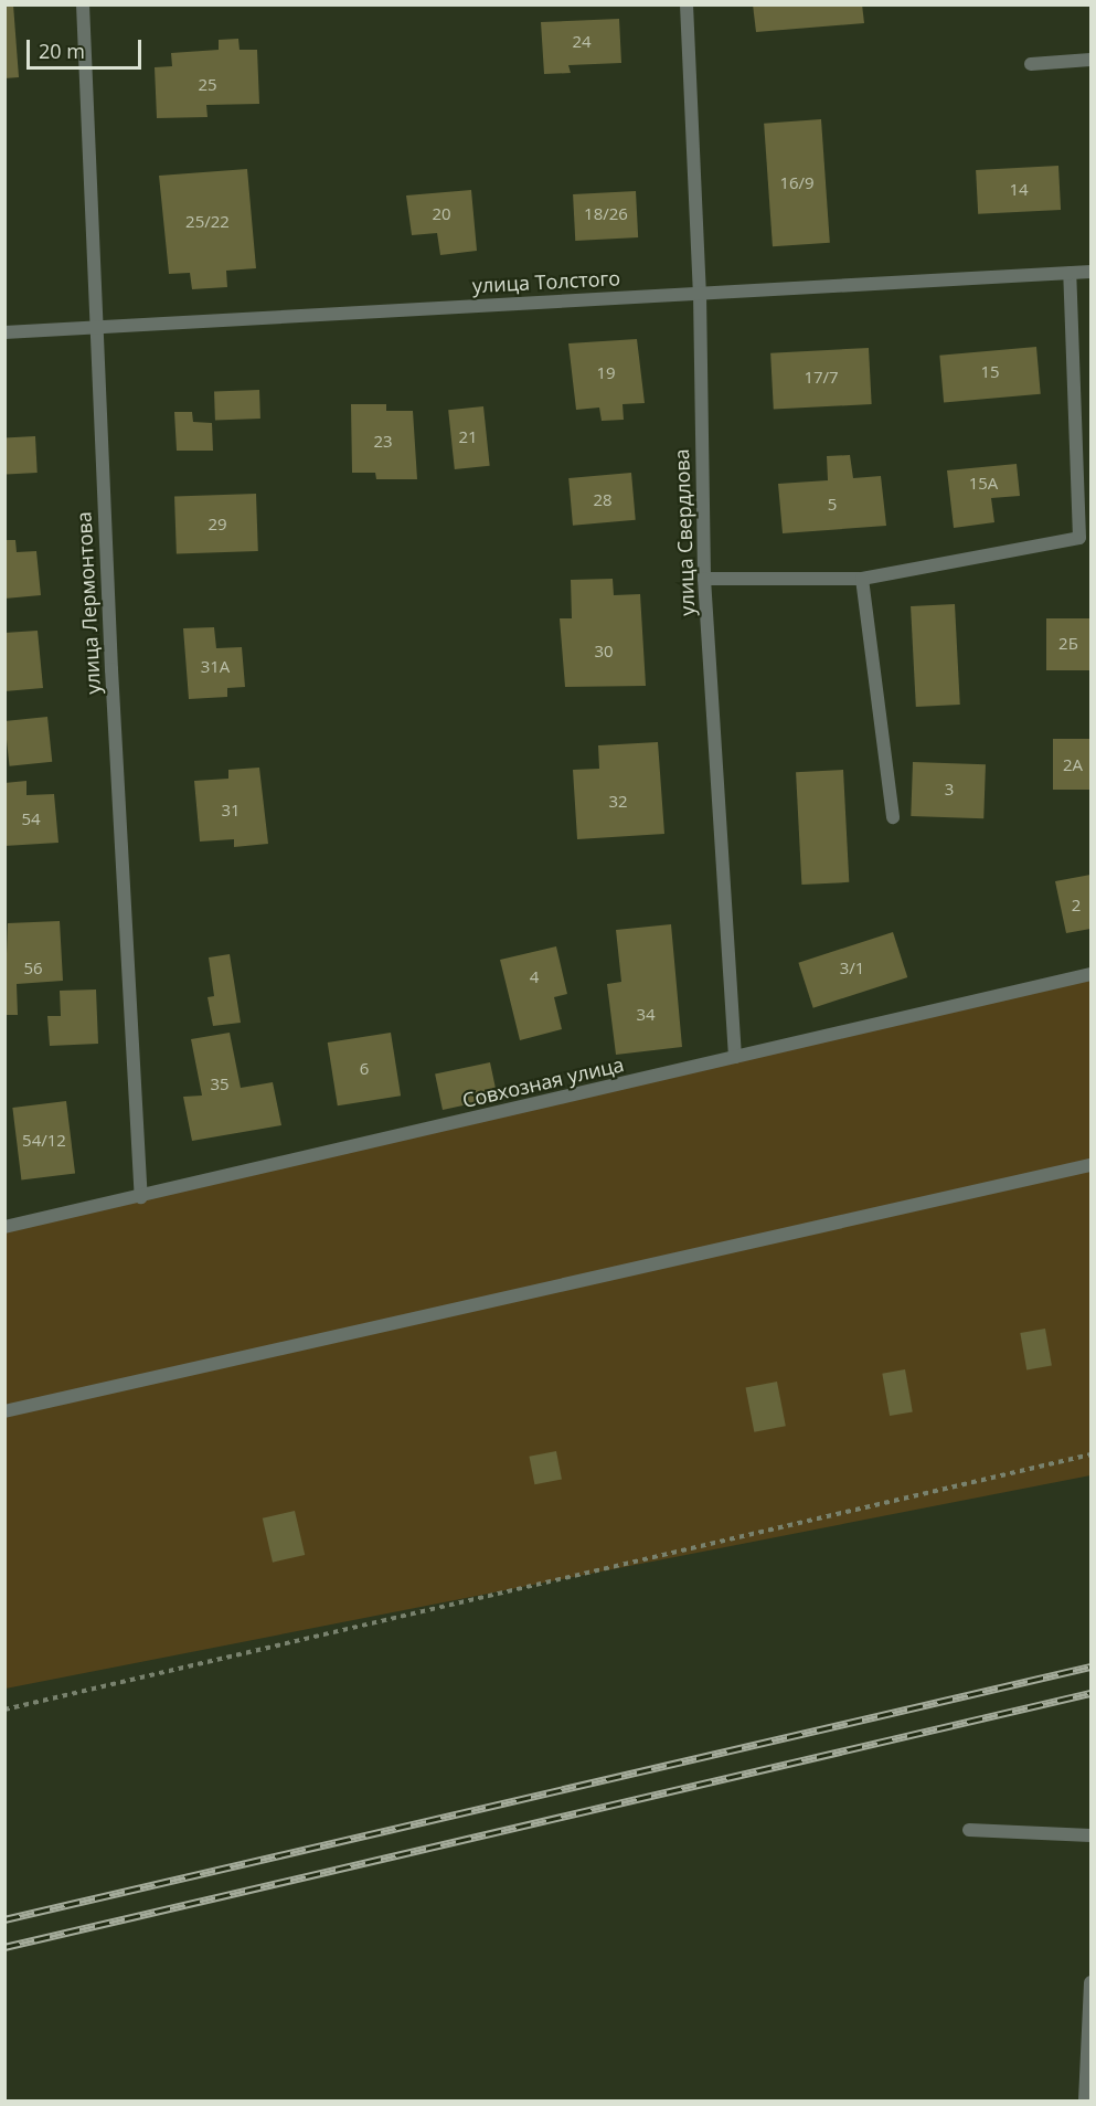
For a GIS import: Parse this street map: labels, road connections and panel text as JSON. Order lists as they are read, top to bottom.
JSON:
{
  "streets": {
    "street": [
      "улица Толстого",
      "улица Свердлова",
      "улица Лермонтова",
      "Совхозная улица"
    ]
  },
  "crossings": [
    ["улица Толстого", "улица Свердлова"],
    ["улица Толстого", "улица Лермонтова"],
    ["улица Свердлова", "Совхозная улица"],
    ["улица Лермонтова", "Совхозная улица"]
  ],
  "house_numbers": [
    "24",
    "25",
    "16/9",
    "14",
    "20",
    "18/26",
    "25/22",
    "15",
    "19",
    "17/7",
    "21",
    "23",
    "15А",
    "28",
    "5",
    "29",
    "2Б",
    "30",
    "31А",
    "2А",
    "3",
    "32",
    "31",
    "54",
    "2",
    "56",
    "3/1",
    "4",
    "34",
    "6",
    "35",
    "54/12"
  ],
  "scale_bar": "20 m"
}
